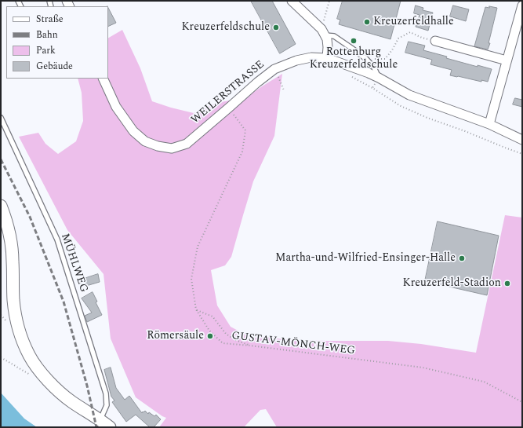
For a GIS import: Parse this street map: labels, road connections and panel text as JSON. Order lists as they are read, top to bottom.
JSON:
{
  "streets": {
    "street": ["WEILERSTRASSE"],
    "lane": ["MÜHLWEG"],
    "path": ["GUSTAV-MÖNCH-WEG"]
  },
  "crossings": [
    ["WEILERSTRASSE", "GUSTAV-MÖNCH-WEG"]
  ],
  "places": [
    "Kreuzerfeldhalle",
    "Kreuzerfeldschule",
    "Rottenburg Kreuzerfeldschule",
    "Martha-und-Wilfried-Ensinger-Halle",
    "Kreuzerfeld-Stadion",
    "Römersäule"
  ],
  "legend": [
    "Straße",
    "Bahn",
    "Park",
    "Gebäude"
  ]
}
